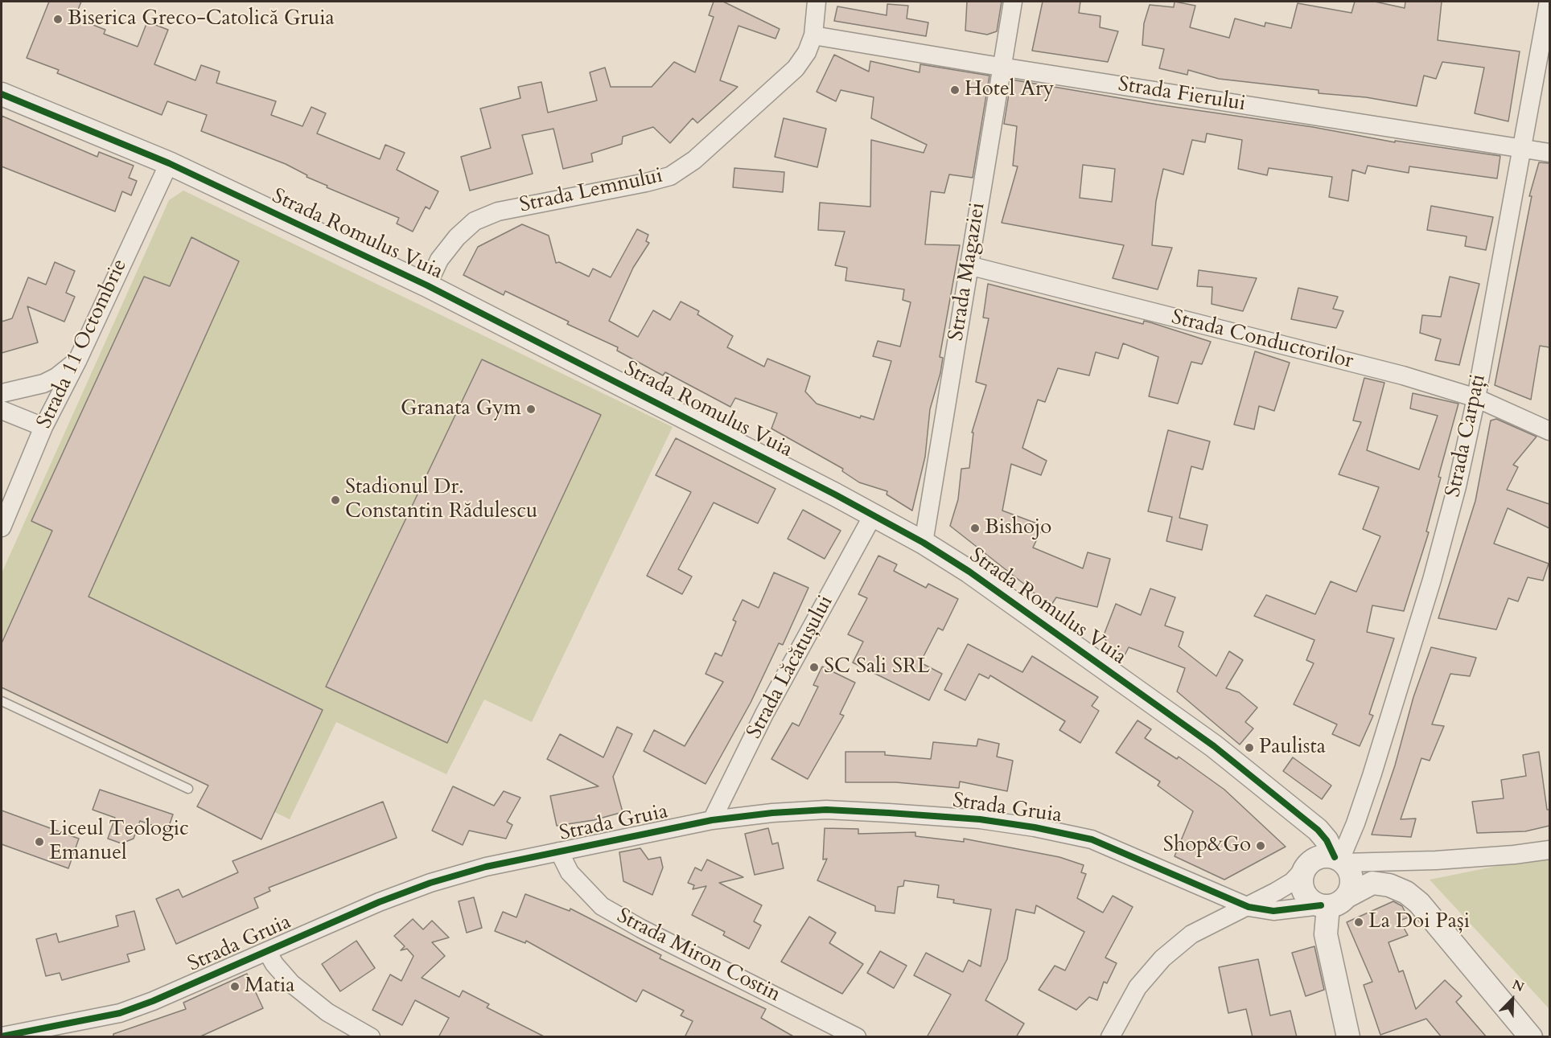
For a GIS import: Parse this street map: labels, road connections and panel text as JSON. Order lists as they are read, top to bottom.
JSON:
{
  "streets": {
    "street": [
      "Strada Fierului",
      "Strada Lemnului",
      "Strada Romulus Vuia",
      "Strada Magaziei",
      "Strada Conductorilor",
      "Strada 11 Octombrie",
      "Strada Carpați",
      "Strada Lăcătușului",
      "Strada Gruia",
      "Strada Miron Costin"
    ]
  },
  "crossings": [
    ["Strada Fierului", "Strada Lemnului"],
    ["Strada Fierului", "Strada Magaziei"],
    ["Strada Fierului", "Strada Carpați"],
    ["Strada Lemnului", "Strada Romulus Vuia"],
    ["Strada Romulus Vuia", "Strada Magaziei"],
    ["Strada Romulus Vuia", "Strada 11 Octombrie"],
    ["Strada Romulus Vuia", "Strada Carpați"],
    ["Strada Romulus Vuia", "Strada Lăcătușului"],
    ["Strada Romulus Vuia", "Strada Gruia"],
    ["Strada Magaziei", "Strada Conductorilor"],
    ["Strada Conductorilor", "Strada Carpați"],
    ["Strada Carpați", "Strada Gruia"],
    ["Strada Lăcătușului", "Strada Gruia"],
    ["Strada Gruia", "Strada Miron Costin"]
  ],
  "places": [
    "Biserica Greco-Catolică Gruia",
    "Hotel Ary",
    "Granata Gym",
    "Stadionul Dr. Constantin Rădulescu",
    "Bishojo",
    "SC Sali SRL",
    "Paulista",
    "Liceul Teologic Emanuel",
    "Shop&Go",
    "La Doi Pași",
    "Matia"
  ],
  "north": "top right"
}
